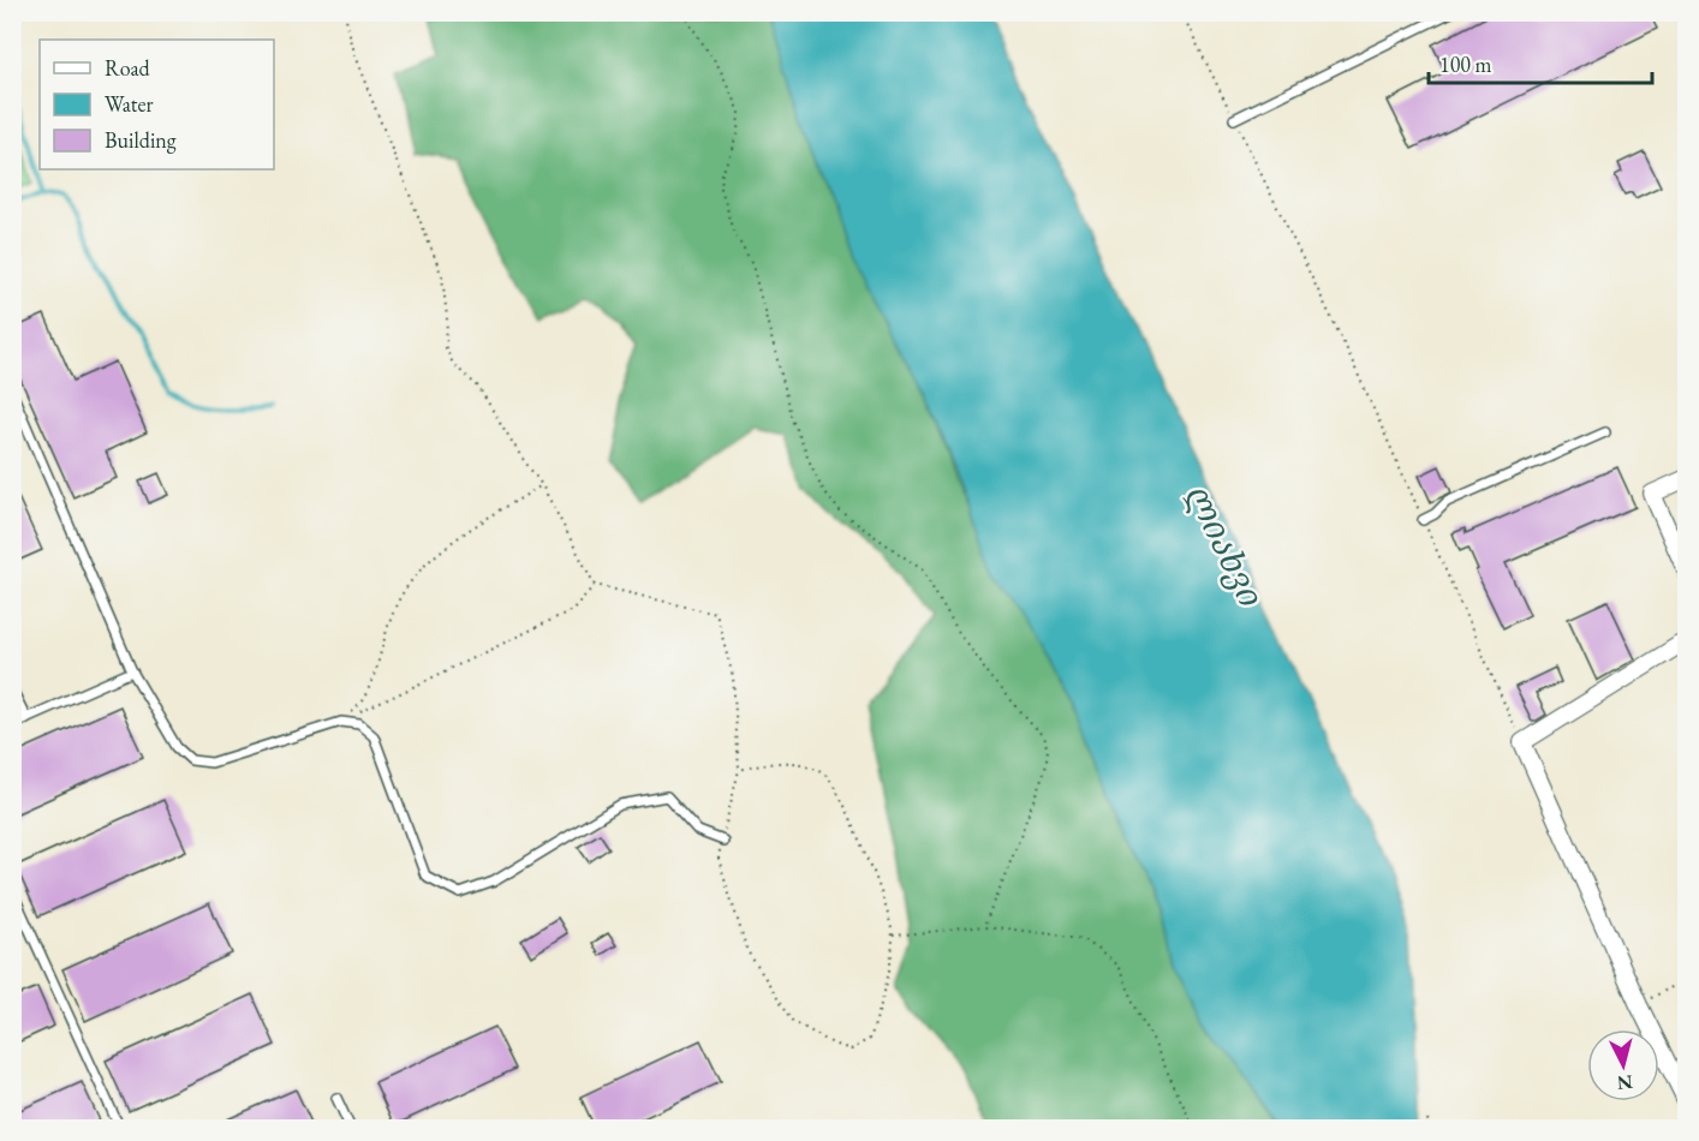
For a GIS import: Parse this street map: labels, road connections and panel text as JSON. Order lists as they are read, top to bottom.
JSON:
{
  "water": ["ლიახვი"],
  "legend": ["Road", "Water", "Building"],
  "scale_bar": "100 m",
  "north": "bottom"
}
